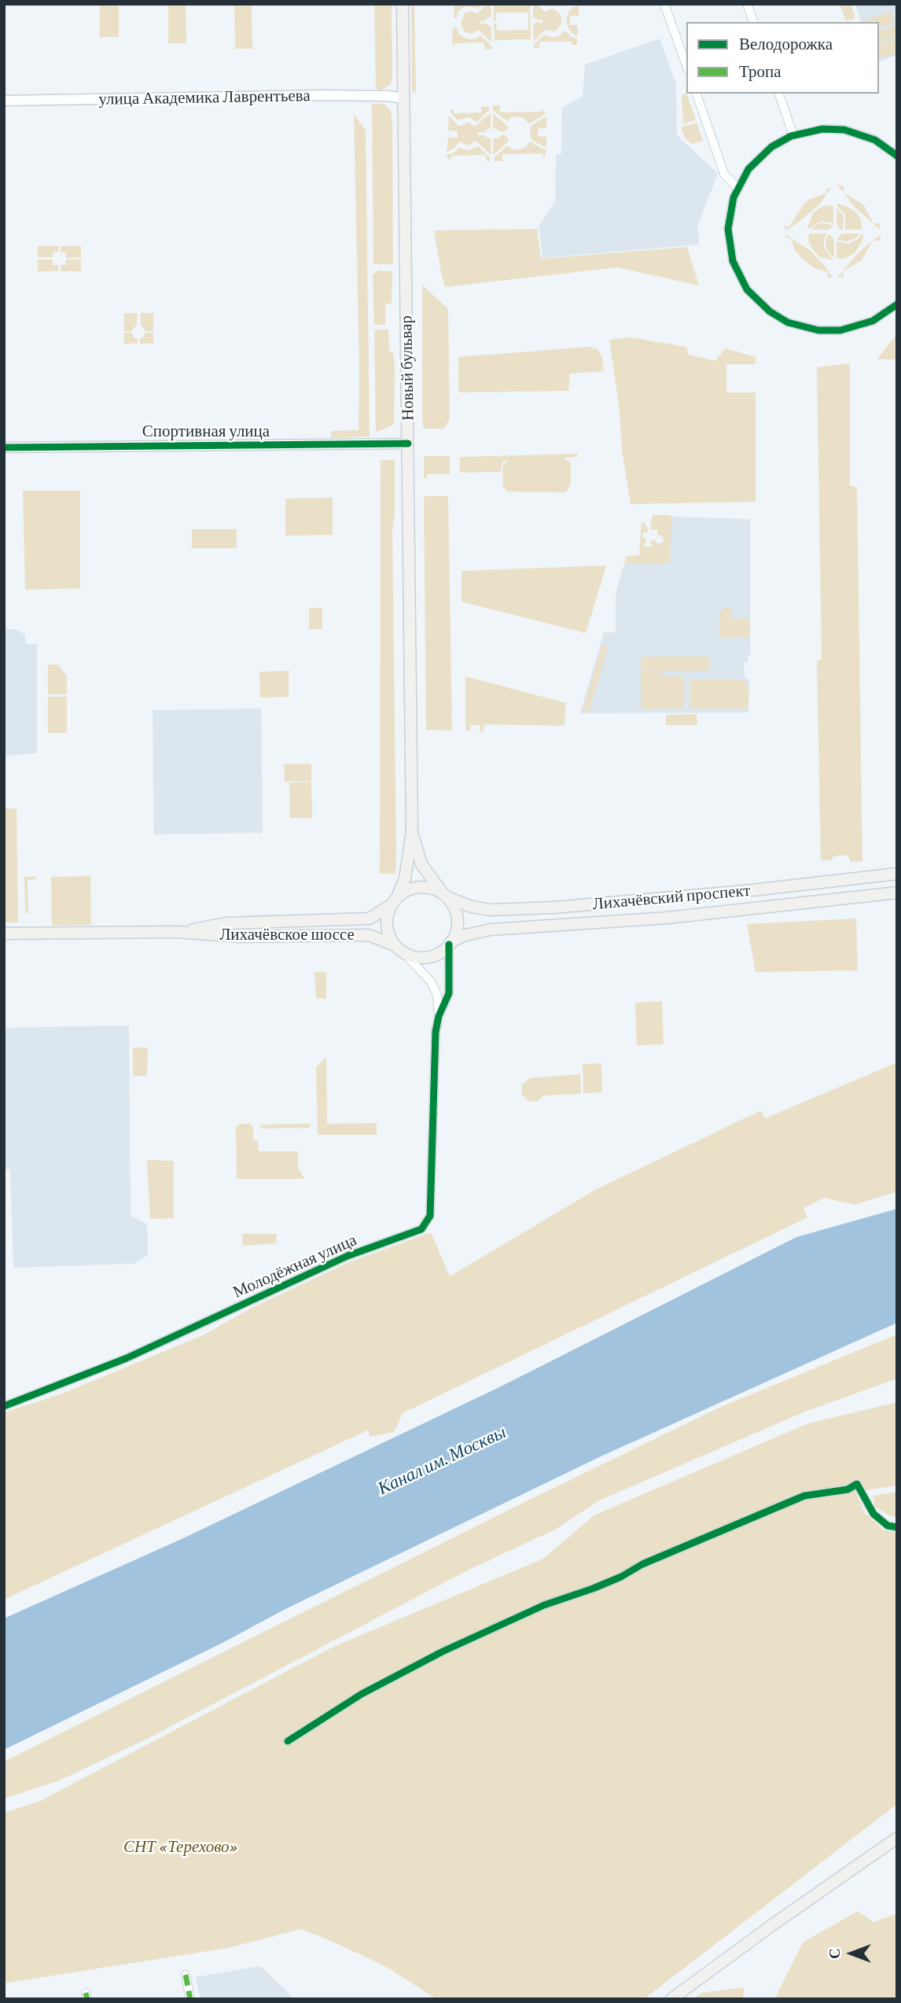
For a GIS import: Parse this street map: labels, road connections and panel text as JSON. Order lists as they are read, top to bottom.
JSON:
{
  "streets": {
    "main road": ["Новый бульвар", "Лихачёвский проспект", "Лихачёвское шоссе"],
    "street": ["улица Академика Лаврентьева", "Спортивная улица", "Молодёжная улица"]
  },
  "crossings": [
    ["улица Академика Лаврентьева", "Новый бульвар"],
    ["Новый бульвар", "Спортивная улица"],
    ["Новый бульвар", "Лихачёвский проспект"],
    ["Новый бульвар", "Лихачёвское шоссе"],
    ["Новый бульвар", "Молодёжная улица"],
    ["Лихачёвский проспект", "Лихачёвское шоссе"],
    ["Лихачёвский проспект", "Молодёжная улица"],
    ["Лихачёвское шоссе", "Молодёжная улица"]
  ],
  "water": ["Канал им. Москвы"],
  "parks": ["СНТ «Терехово»"],
  "legend": ["Велодорожка", "Тропа"],
  "north": "left"
}
